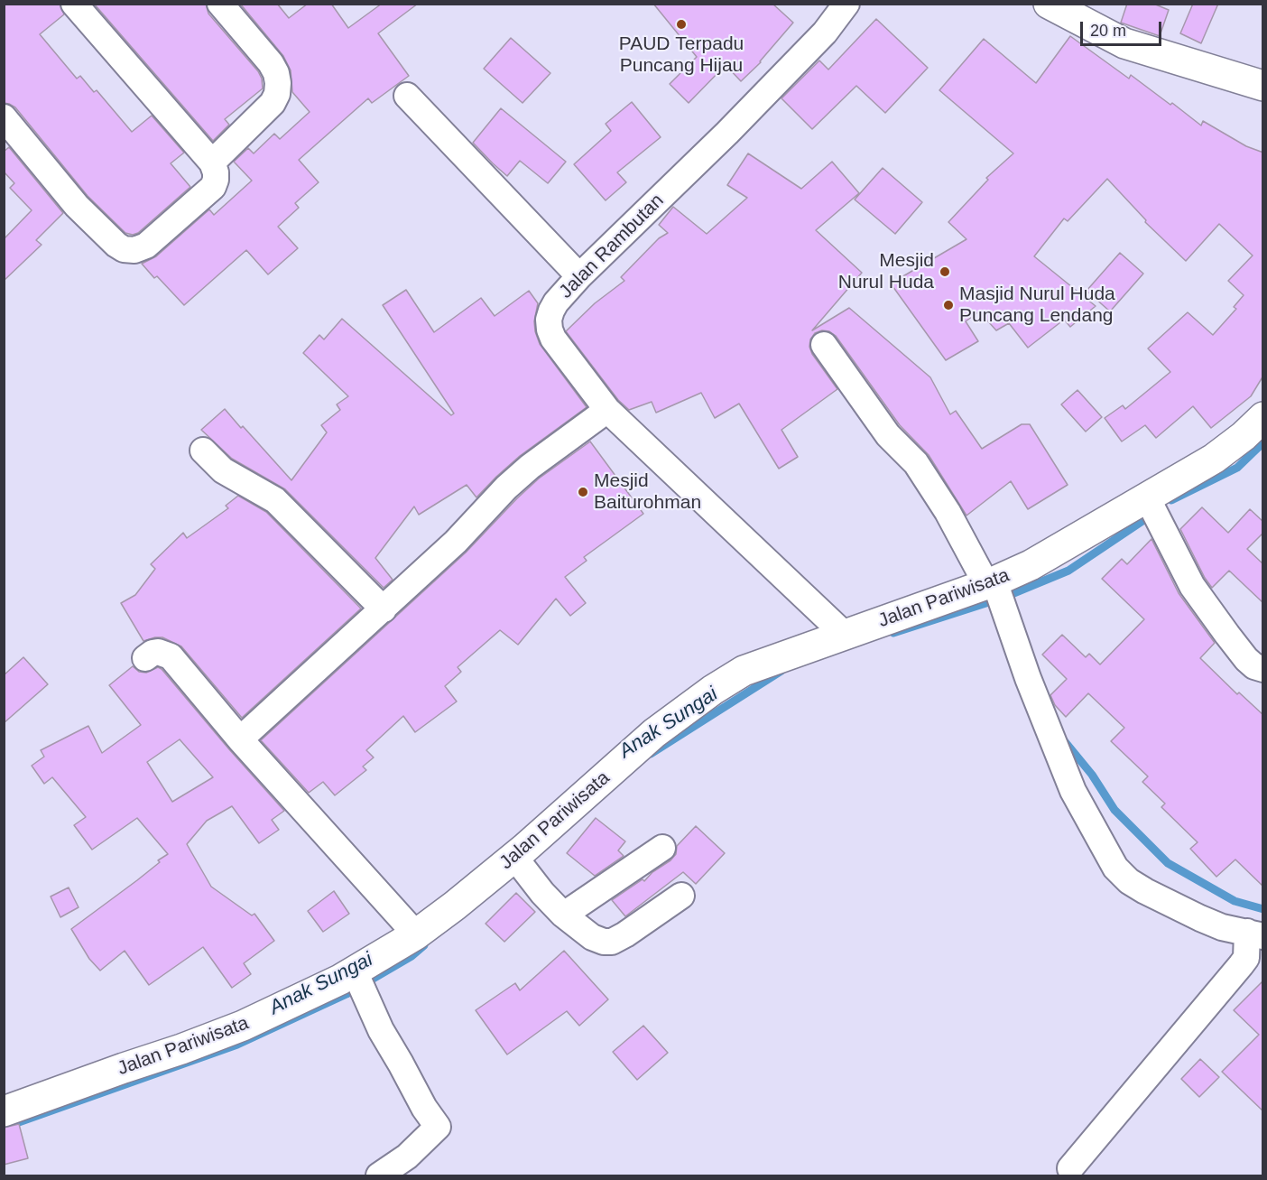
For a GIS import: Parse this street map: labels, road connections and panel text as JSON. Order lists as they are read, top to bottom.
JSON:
{
  "streets": {
    "street": ["Jalan Rambutan", "Jalan Pariwisata"]
  },
  "crossings": [
    ["Jalan Rambutan", "Jalan Pariwisata"]
  ],
  "water": ["Anak Sungai"],
  "places": [
    "PAUD Terpadu Puncang Hijau",
    "Mesjid Nurul Huda",
    "Masjid Nurul Huda Puncang Lendang",
    "Mesjid Baiturohman"
  ],
  "scale_bar": "20 m"
}
